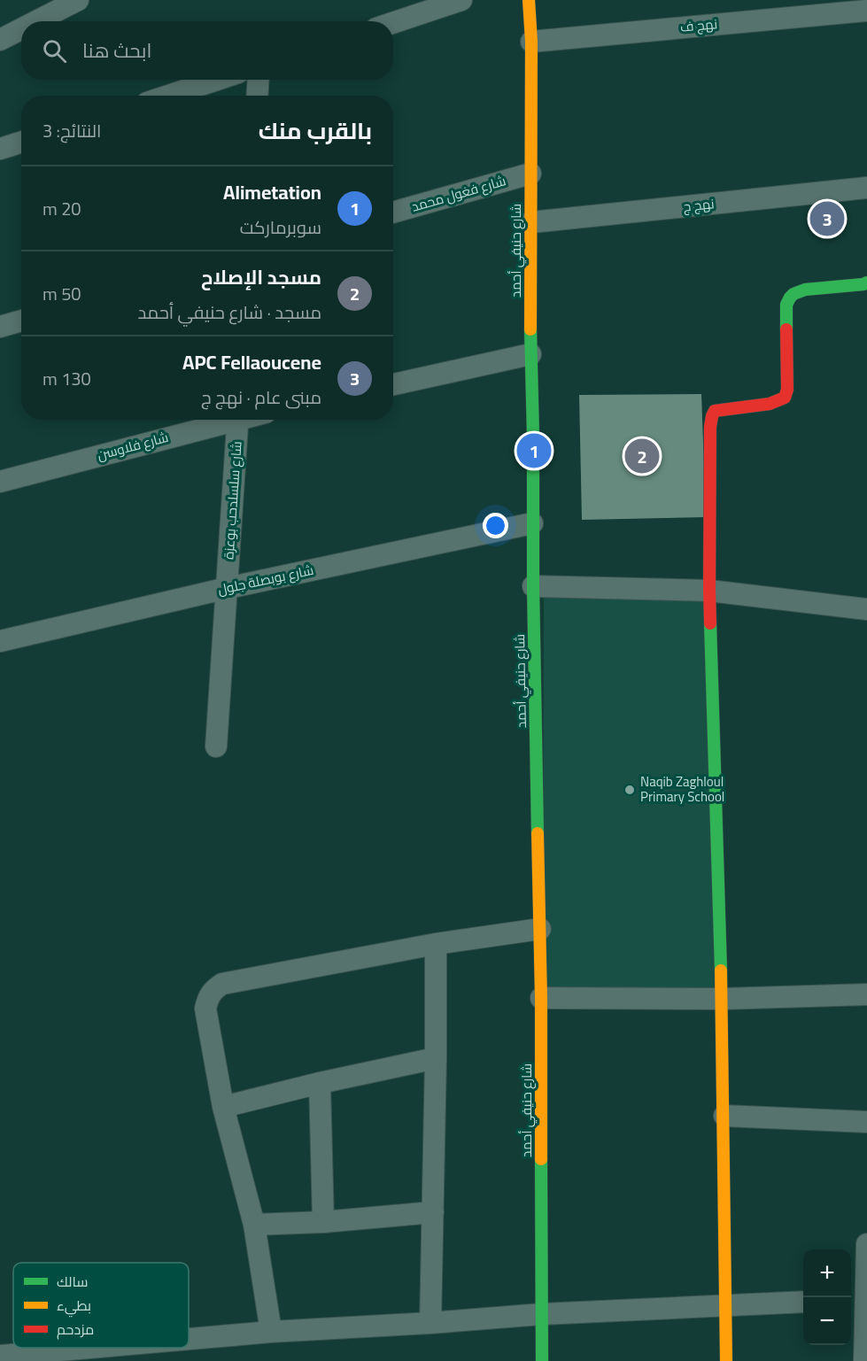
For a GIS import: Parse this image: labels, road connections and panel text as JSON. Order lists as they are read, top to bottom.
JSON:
{
  "streets": {
    "street": [
      "نهج ف",
      "شارع فغول محمد",
      "نهج ج",
      "شارع حنيفي أحمد",
      "شارع فلاوسن",
      "شارع سلسلدحب بوعزة",
      "شارع بوبصلة جلول"
    ]
  },
  "crossings": [
    ["نهج ف", "شارع حنيفي أحمد"],
    ["شارع فغول محمد", "شارع حنيفي أحمد"],
    ["نهج ج", "شارع حنيفي أحمد"],
    ["شارع حنيفي أحمد", "شارع بوبصلة جلول"],
    ["شارع سلسلدحب بوعزة", "شارع بوبصلة جلول"]
  ],
  "places": ["Naqib Zaghloul Primary School"],
  "legend": ["سالك", "بطيء", "مزدحم"],
  "page": {
    "search": "ابحث هنا",
    "heading": ["بالقرب منك", "النتائج: 3"],
    "list": [
      {
        "mark": "1",
        "name": "Alimetation",
        "note": "سوبرماركت",
        "value": "20 m"
      },
      {
        "mark": "2",
        "name": "مسجد اﻹصلاح",
        "note": "مسجد · شارع حنيفي أحمد",
        "value": "50 m"
      },
      {
        "mark": "3",
        "name": "APC Fellaoucene",
        "note": "مبنى عام · نهج ج",
        "value": "130 m"
      }
    ],
    "pins": ["3", "1", "2"],
    "map_buttons": ["+", "−"]
  }
}
